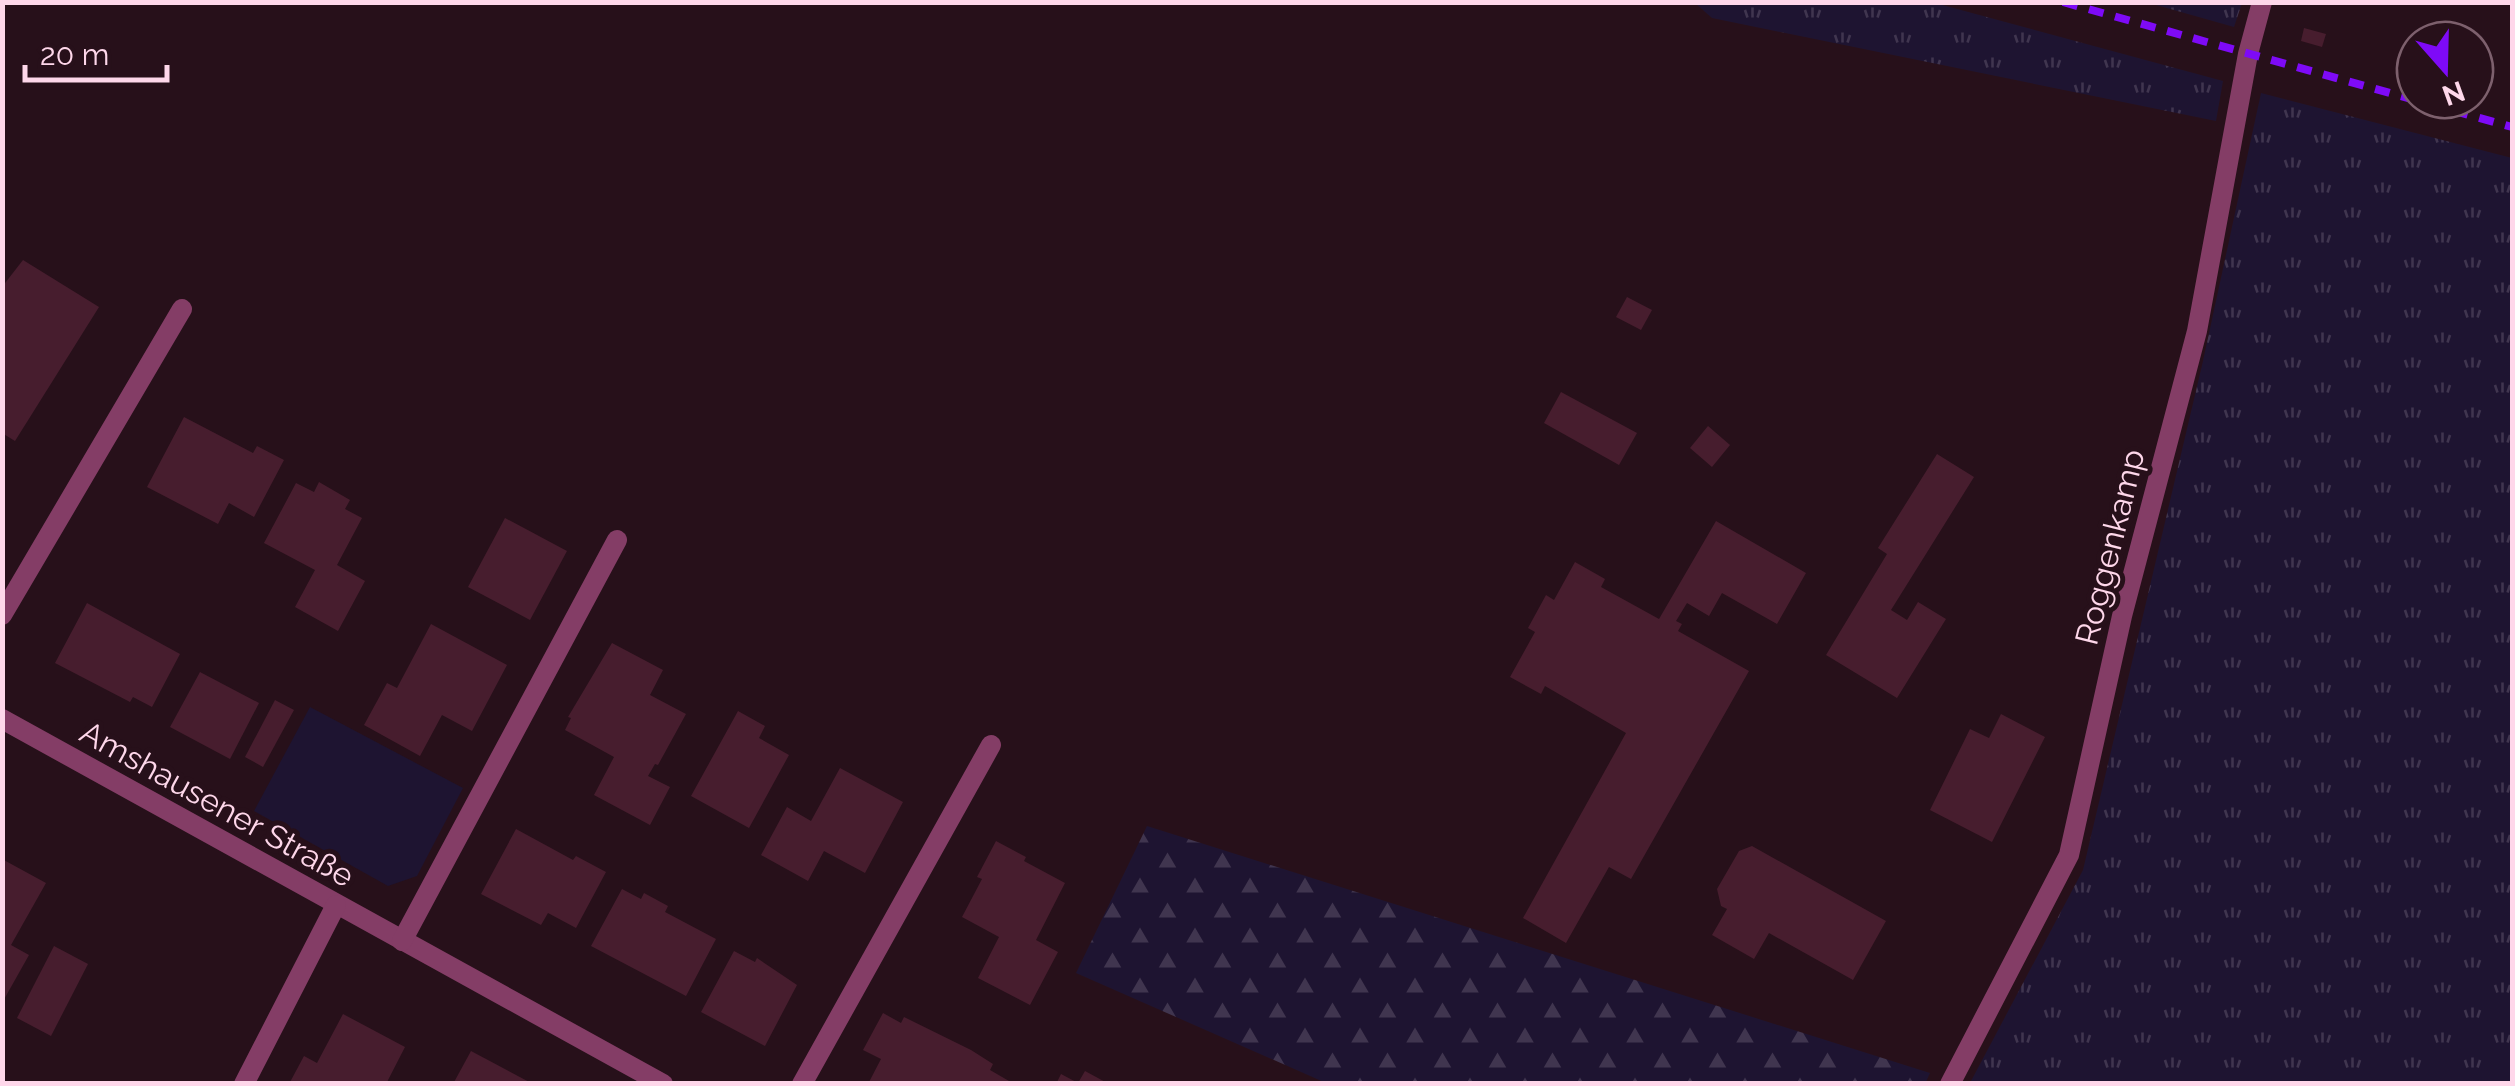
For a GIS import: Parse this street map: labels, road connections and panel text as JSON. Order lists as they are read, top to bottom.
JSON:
{
  "streets": {
    "street": ["Roggenkamp", "Amshausener Straße"]
  },
  "scale_bar": "20 m",
  "north": "bottom"
}
